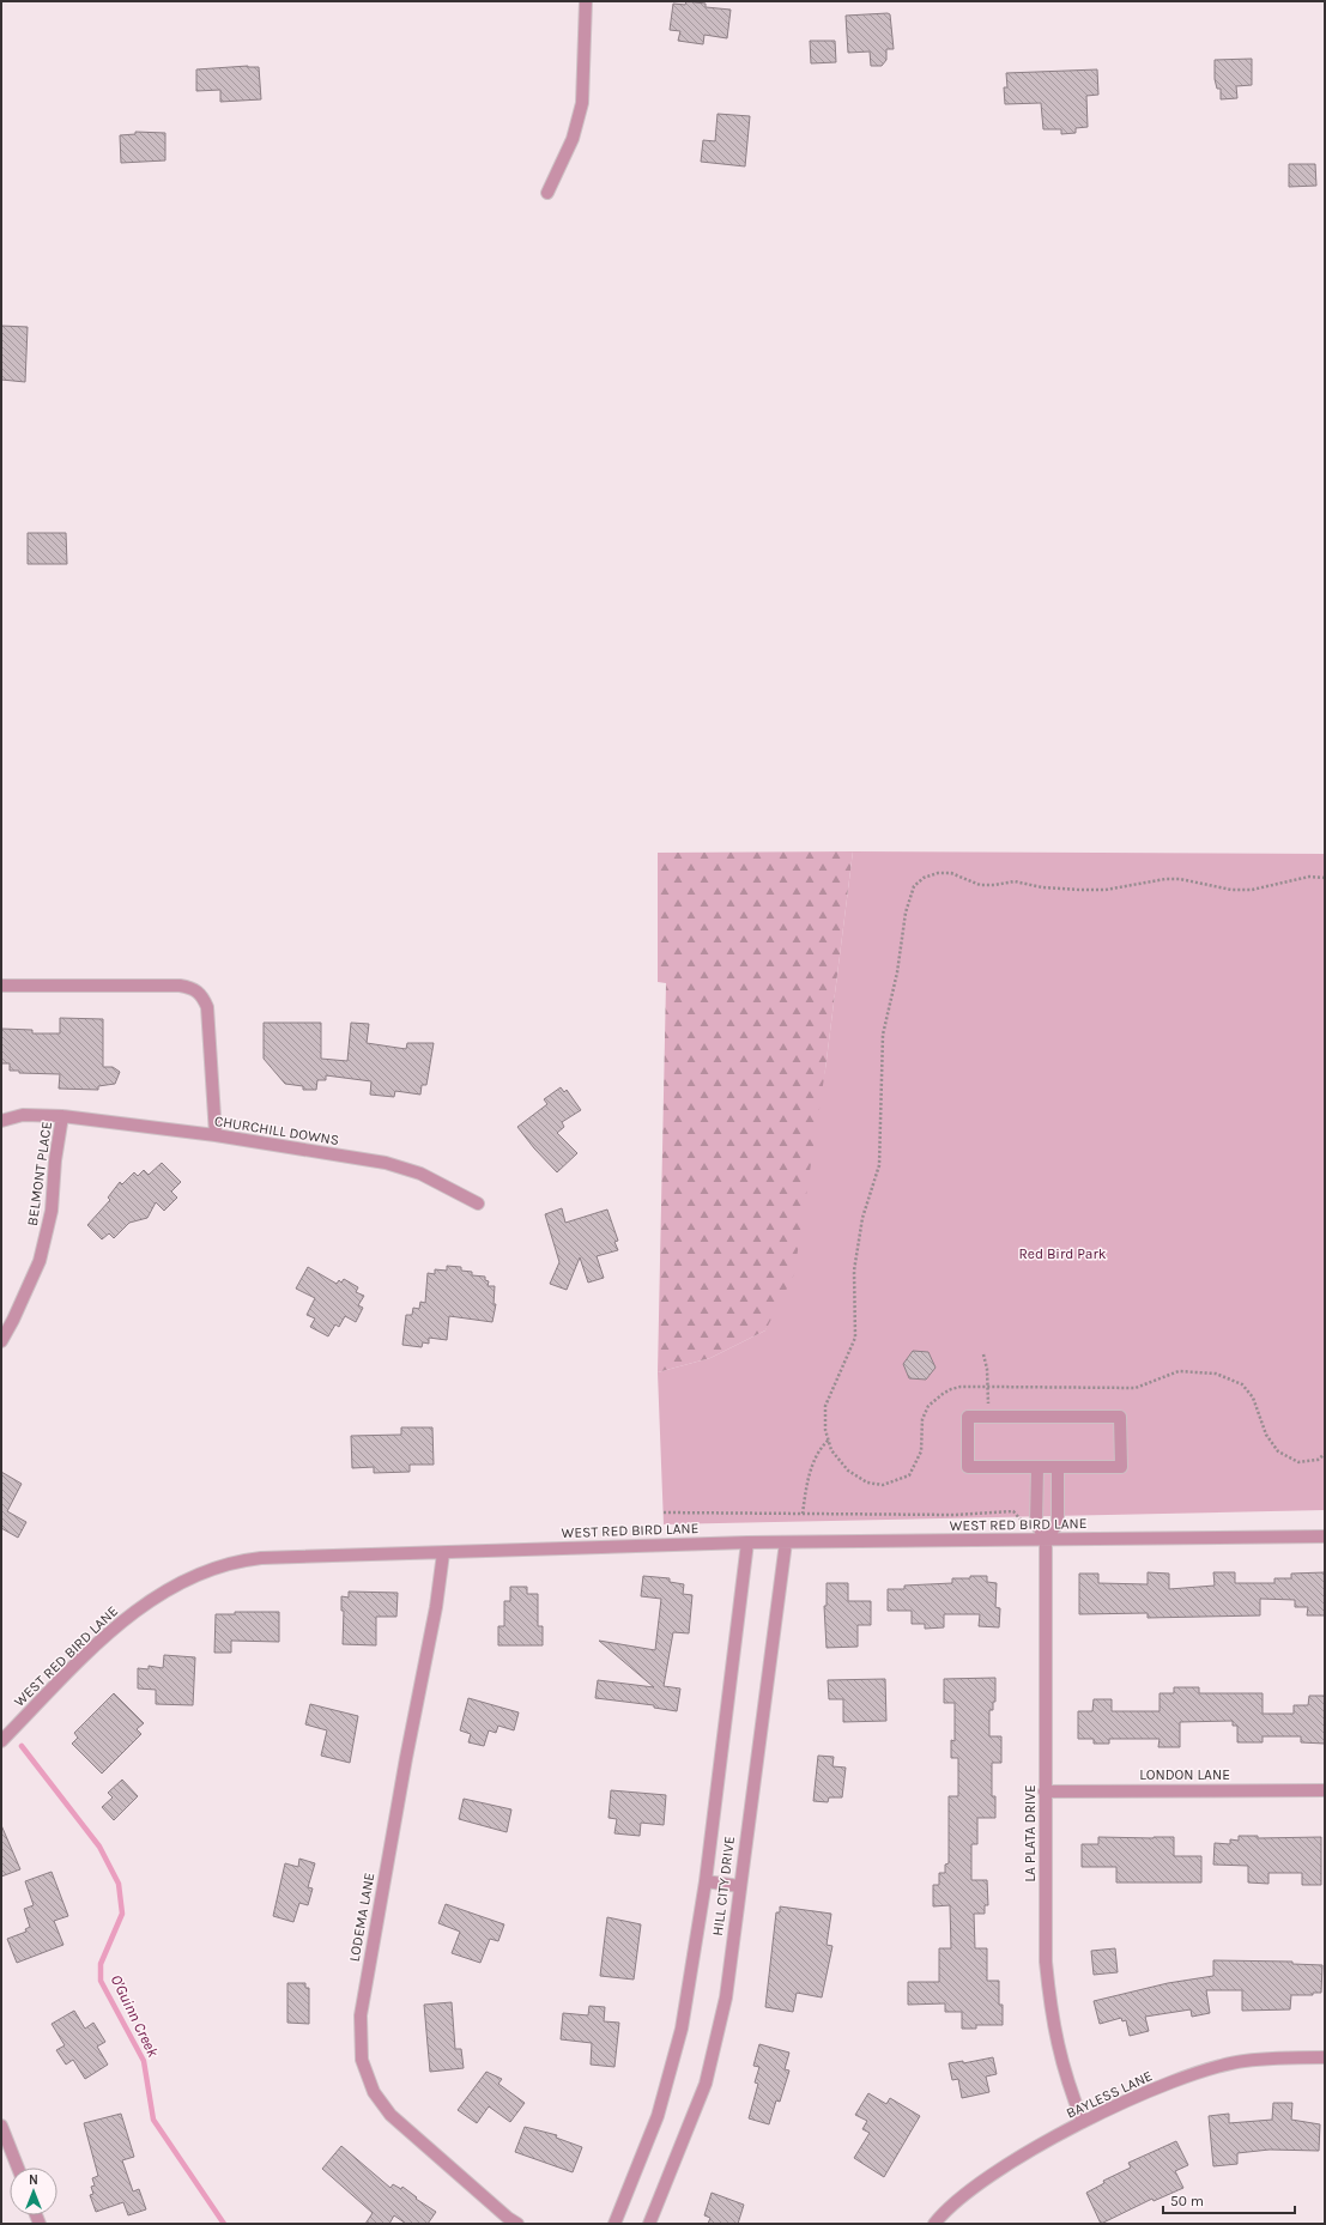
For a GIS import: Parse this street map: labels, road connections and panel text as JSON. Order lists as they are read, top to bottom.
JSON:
{
  "streets": {
    "street": [
      "CHURCHILL DOWNS",
      "BELMONT PLACE",
      "WEST RED BIRD LANE",
      "LONDON LANE",
      "LA PLATA DRIVE",
      "HILL CITY DRIVE",
      "LODEMA LANE",
      "BAYLESS LANE"
    ]
  },
  "crossings": [
    ["CHURCHILL DOWNS", "BELMONT PLACE"],
    ["WEST RED BIRD LANE", "LA PLATA DRIVE"],
    ["WEST RED BIRD LANE", "HILL CITY DRIVE"],
    ["WEST RED BIRD LANE", "LODEMA LANE"],
    ["LONDON LANE", "LA PLATA DRIVE"],
    ["LA PLATA DRIVE", "BAYLESS LANE"]
  ],
  "water": ["O'Guinn Creek"],
  "parks": ["Red Bird Park"],
  "scale_bar": "50 m",
  "north": "top"
}
